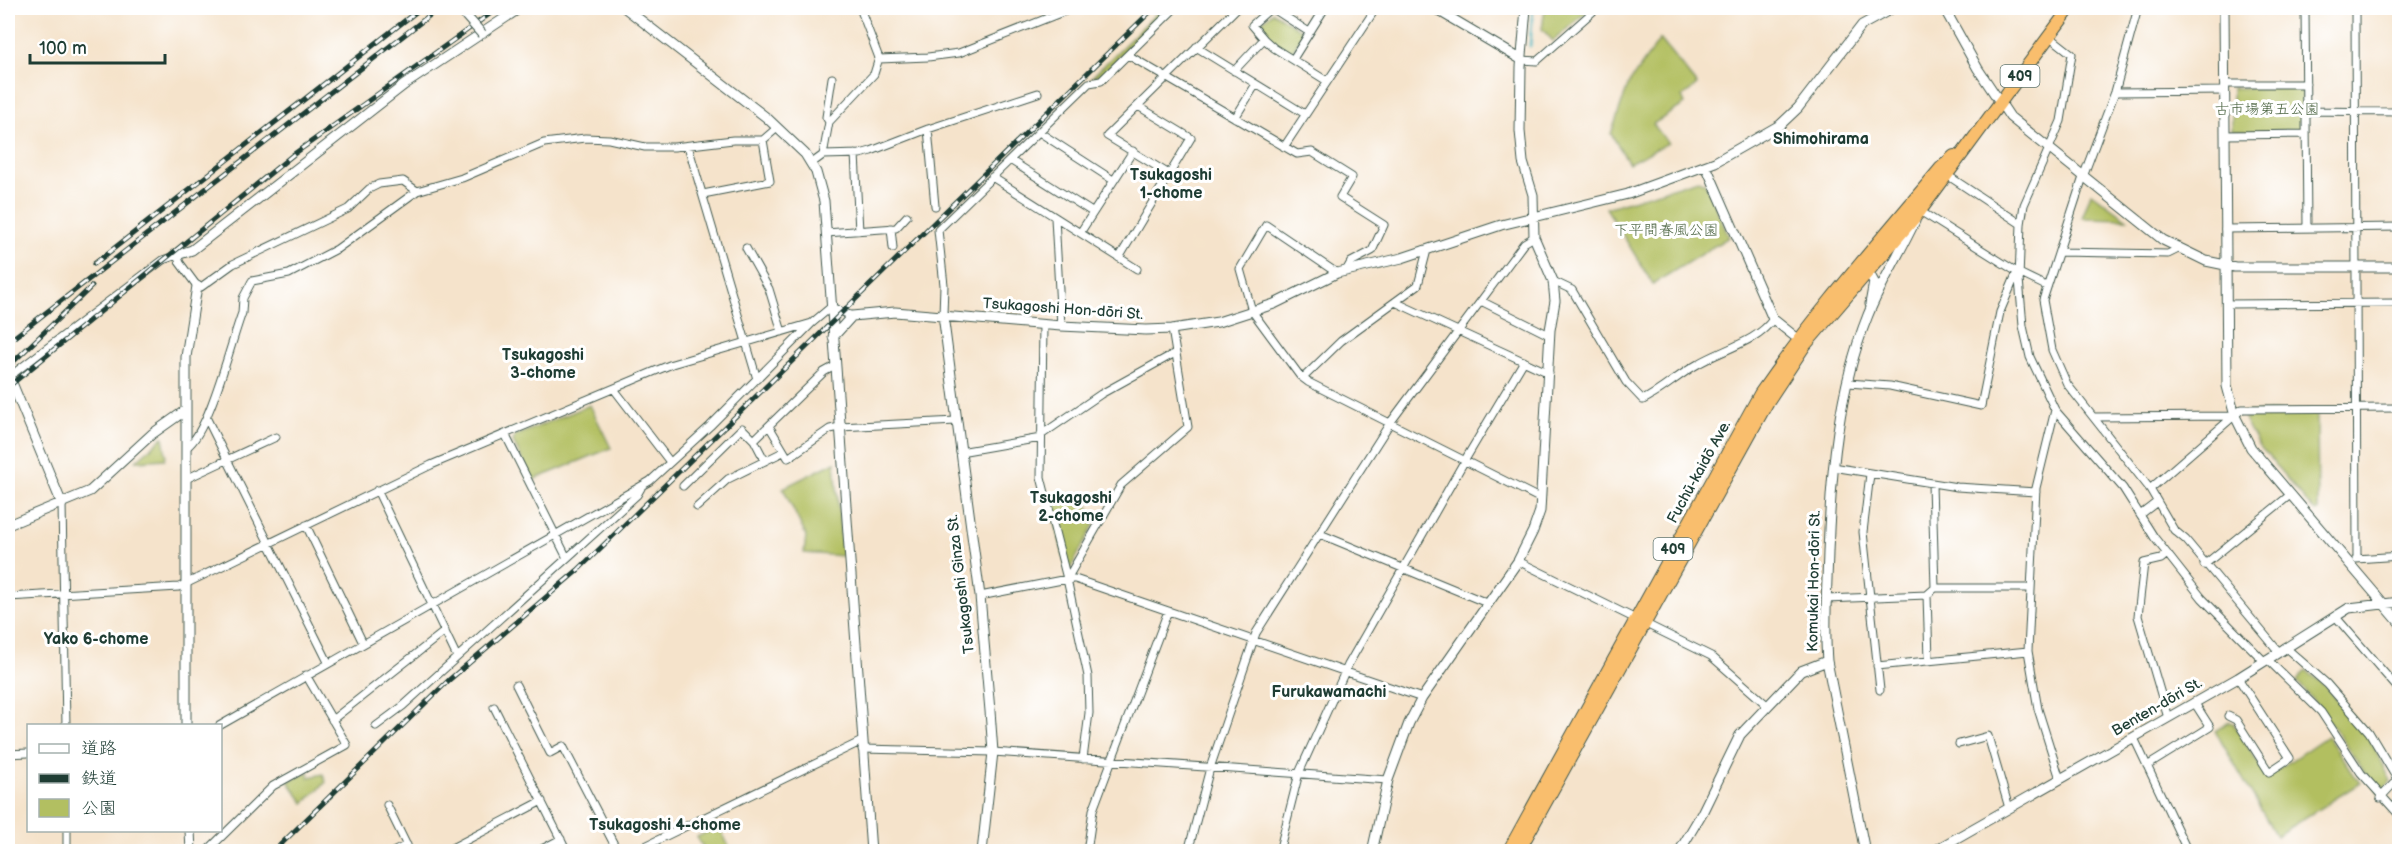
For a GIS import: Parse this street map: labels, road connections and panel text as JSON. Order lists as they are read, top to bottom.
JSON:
{
  "streets": {
    "highway": ["409", "Fuchū-kaidō Ave."],
    "street": [
      "Tsukagoshi Hon-dōri St.",
      "Komukai Hon-dōri St.",
      "Tsukagoshi Ginza St.",
      "Benten-dōri St."
    ]
  },
  "crossings": [
    ["Tsukagoshi Hon-dōri St.", "Tsukagoshi Ginza St."]
  ],
  "districts": [
    "Shimohirama",
    "Tsukagoshi 1-chome",
    "Tsukagoshi 3-chome",
    "Tsukagoshi 2-chome",
    "Yako 6-chome",
    "Furukawamachi",
    "Tsukagoshi 4-chome"
  ],
  "parks": ["古市場第五公園", "下平間春風公園"],
  "legend": ["道路", "鉄道", "公園"],
  "scale_bar": "100 m"
}
